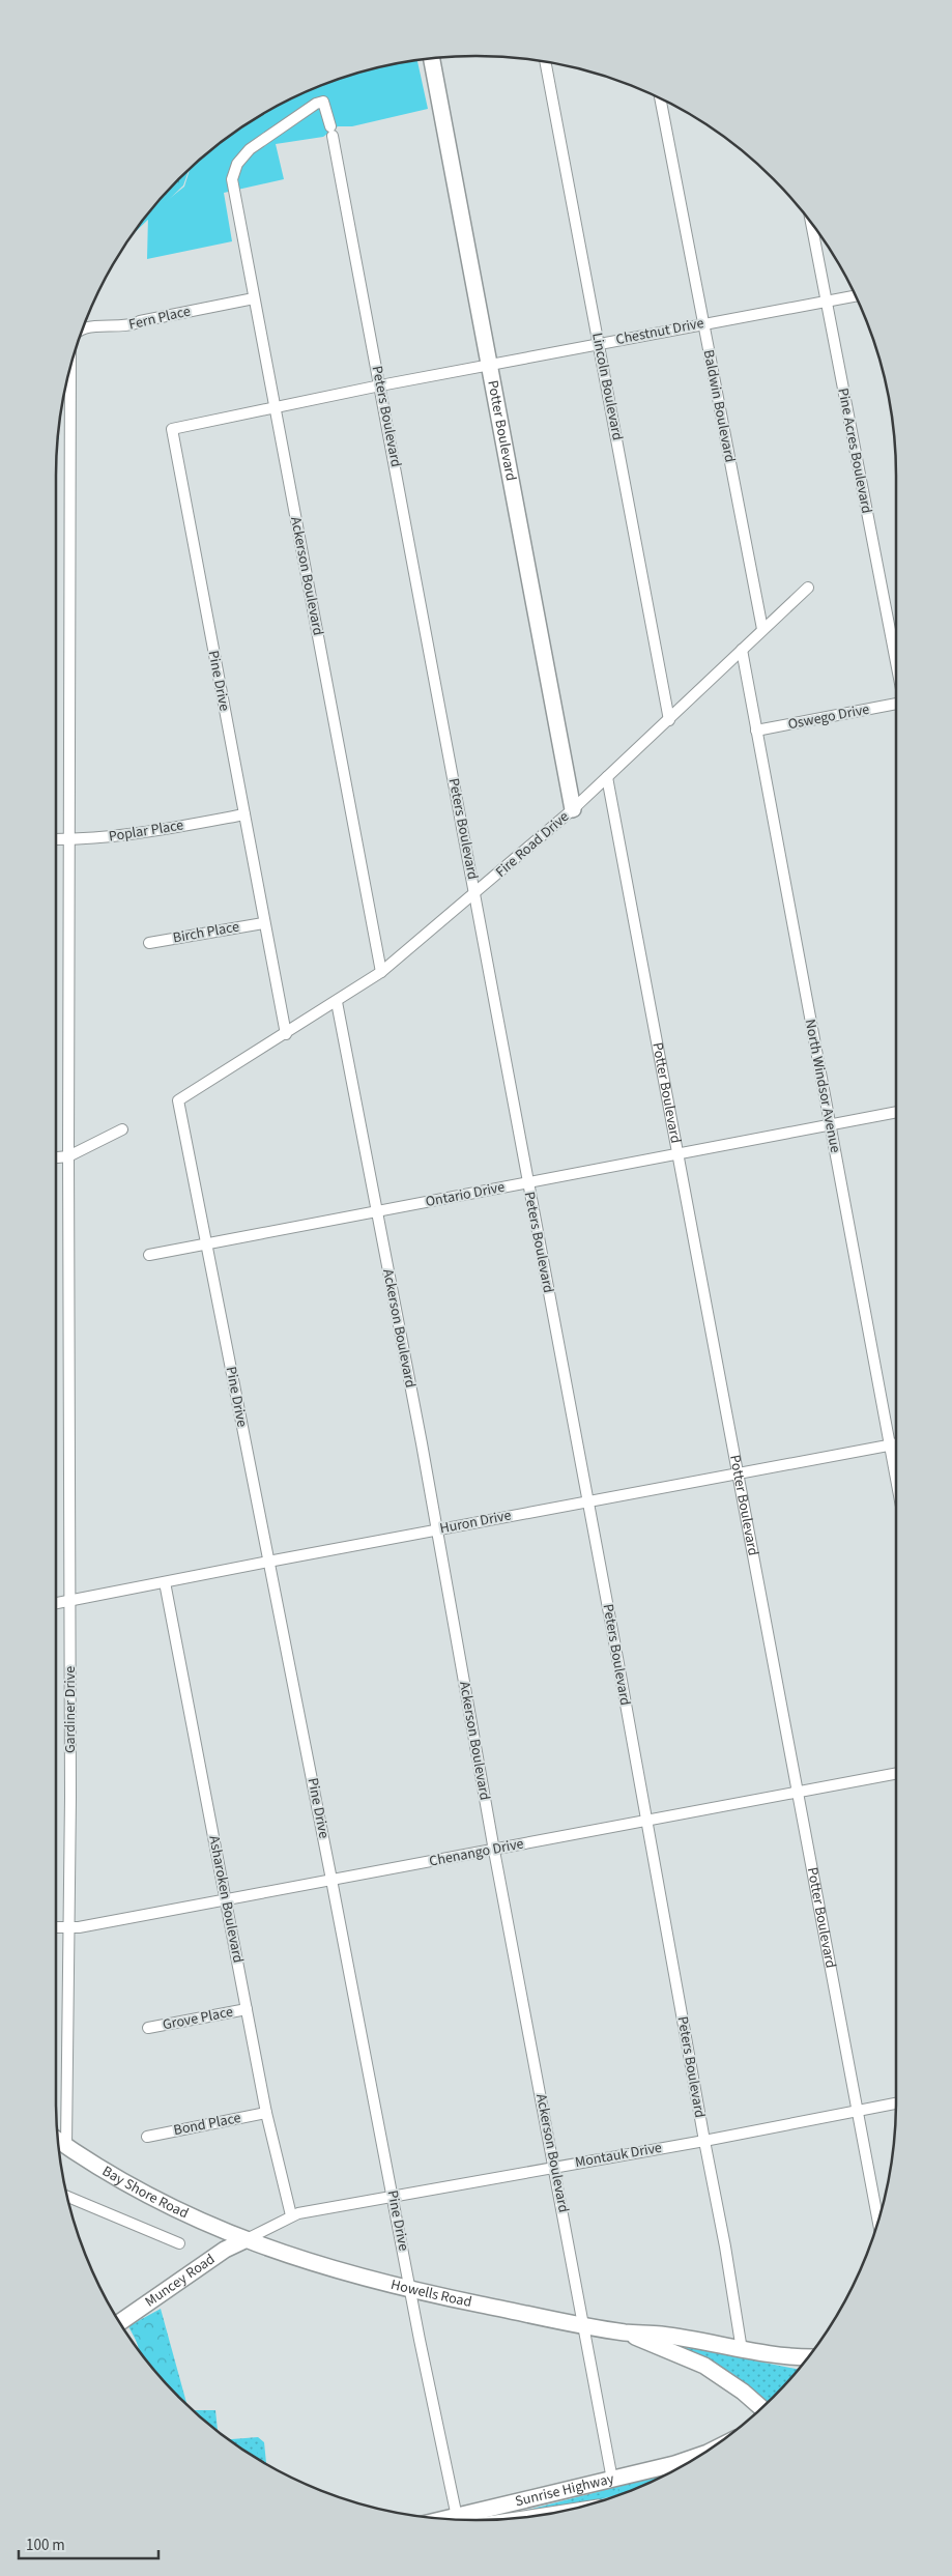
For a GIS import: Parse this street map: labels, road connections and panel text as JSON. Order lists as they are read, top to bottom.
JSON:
{
  "streets": {
    "main road": [
      "Potter Boulevard",
      "Bay Shore Road",
      "Muncey Road",
      "Howells Road",
      "Sunrise Highway"
    ],
    "street": [
      "Fern Place",
      "Chestnut Drive",
      "Lincoln Boulevard",
      "Baldwin Boulevard",
      "Peters Boulevard",
      "Pine Acres Boulevard",
      "Ackerson Boulevard",
      "Pine Drive",
      "Oswego Drive",
      "Poplar Place",
      "Fire Road Drive",
      "Birch Place",
      "North Windsor Avenue",
      "Ontario Drive",
      "Huron Drive",
      "Gardiner Drive",
      "Chenango Drive",
      "Asharoken Boulevard",
      "Grove Place",
      "Bond Place",
      "Montauk Drive"
    ]
  },
  "crossings": [
    ["Fern Place", "Ackerson Boulevard"],
    ["Chestnut Drive", "Lincoln Boulevard"],
    ["Chestnut Drive", "Baldwin Boulevard"],
    ["Chestnut Drive", "Peters Boulevard"],
    ["Chestnut Drive", "Potter Boulevard"],
    ["Chestnut Drive", "Pine Acres Boulevard"],
    ["Chestnut Drive", "Ackerson Boulevard"],
    ["Chestnut Drive", "Pine Drive"],
    ["Lincoln Boulevard", "Fire Road Drive"],
    ["Baldwin Boulevard", "Fire Road Drive"],
    ["Peters Boulevard", "Ackerson Boulevard"],
    ["Peters Boulevard", "Fire Road Drive"],
    ["Peters Boulevard", "Ontario Drive"],
    ["Peters Boulevard", "Huron Drive"],
    ["Peters Boulevard", "Chenango Drive"],
    ["Peters Boulevard", "Montauk Drive"],
    ["Peters Boulevard", "Howells Road"],
    ["Potter Boulevard", "Fire Road Drive"],
    ["Potter Boulevard", "Ontario Drive"],
    ["Potter Boulevard", "Huron Drive"],
    ["Potter Boulevard", "Chenango Drive"],
    ["Potter Boulevard", "Montauk Drive"],
    ["Ackerson Boulevard", "Pine Drive"],
    ["Ackerson Boulevard", "Fire Road Drive"],
    ["Ackerson Boulevard", "Ontario Drive"],
    ["Ackerson Boulevard", "Huron Drive"],
    ["Ackerson Boulevard", "Chenango Drive"],
    ["Ackerson Boulevard", "Montauk Drive"],
    ["Ackerson Boulevard", "Howells Road"],
    ["Ackerson Boulevard", "Sunrise Highway"],
    ["Pine Drive", "Poplar Place"],
    ["Pine Drive", "Fire Road Drive"],
    ["Pine Drive", "Birch Place"],
    ["Pine Drive", "Ontario Drive"],
    ["Pine Drive", "Huron Drive"],
    ["Pine Drive", "Chenango Drive"],
    ["Pine Drive", "Montauk Drive"],
    ["Pine Drive", "Howells Road"],
    ["Pine Drive", "Sunrise Highway"],
    ["Oswego Drive", "North Windsor Avenue"],
    ["Poplar Place", "Gardiner Drive"],
    ["Fire Road Drive", "North Windsor Avenue"],
    ["North Windsor Avenue", "Ontario Drive"],
    ["North Windsor Avenue", "Huron Drive"],
    ["Huron Drive", "Gardiner Drive"],
    ["Huron Drive", "Asharoken Boulevard"],
    ["Gardiner Drive", "Chenango Drive"],
    ["Gardiner Drive", "Bay Shore Road"],
    ["Chenango Drive", "Asharoken Boulevard"],
    ["Asharoken Boulevard", "Grove Place"],
    ["Asharoken Boulevard", "Bond Place"],
    ["Asharoken Boulevard", "Montauk Drive"],
    ["Montauk Drive", "Bay Shore Road"],
    ["Montauk Drive", "Muncey Road"],
    ["Montauk Drive", "Howells Road"],
    ["Bay Shore Road", "Muncey Road"],
    ["Bay Shore Road", "Howells Road"],
    ["Muncey Road", "Howells Road"]
  ],
  "scale_bar": "100 m"
}
